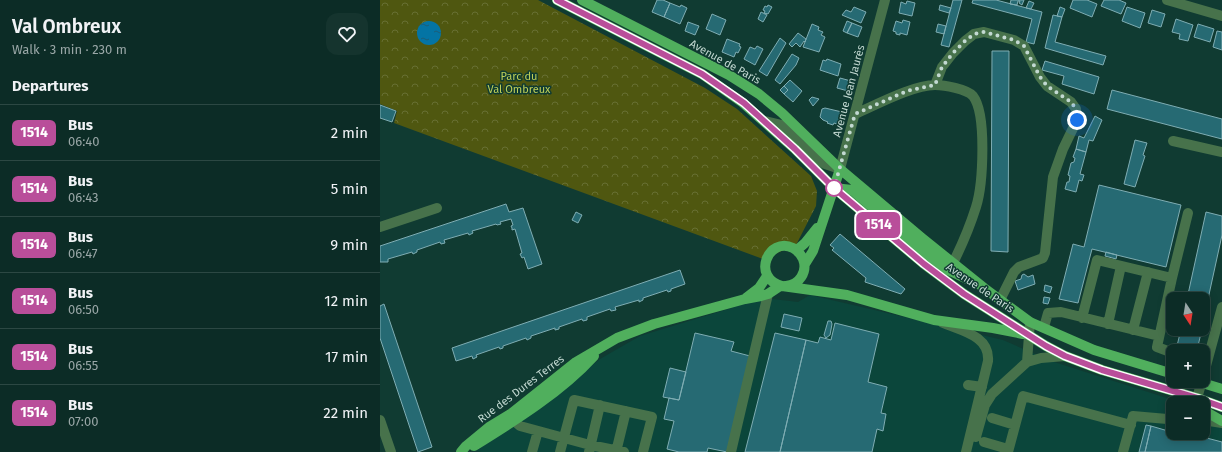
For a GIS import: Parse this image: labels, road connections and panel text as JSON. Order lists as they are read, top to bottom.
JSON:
{
  "streets": {
    "main road": ["Avenue de Paris", "Avenue Jean Jaurès", "Rue des Dures Terres"]
  },
  "crossings": [
    ["Avenue de Paris", "Avenue Jean Jaurès"]
  ],
  "parks": ["Parc du Val Ombreux"],
  "lines": ["bus line 1514"],
  "north": "bottom",
  "page": {
    "heading": [
      ["Val Ombreux", "Walk · 3 min · 230 m"],
      "Departures"
    ],
    "on_map": "1514",
    "list": [
      {
        "mark": "1514",
        "name": "Bus",
        "note": "06:40",
        "value": "2 min"
      },
      {
        "mark": "1514",
        "name": "Bus",
        "note": "06:43",
        "value": "5 min"
      },
      {
        "mark": "1514",
        "name": "Bus",
        "note": "06:47",
        "value": "9 min"
      },
      {
        "mark": "1514",
        "name": "Bus",
        "note": "06:50",
        "value": "12 min"
      },
      {
        "mark": "1514",
        "name": "Bus",
        "note": "06:55",
        "value": "17 min"
      },
      {
        "mark": "1514",
        "name": "Bus",
        "note": "07:00",
        "value": "22 min"
      }
    ],
    "map_buttons": ["+", "−"]
  }
}
